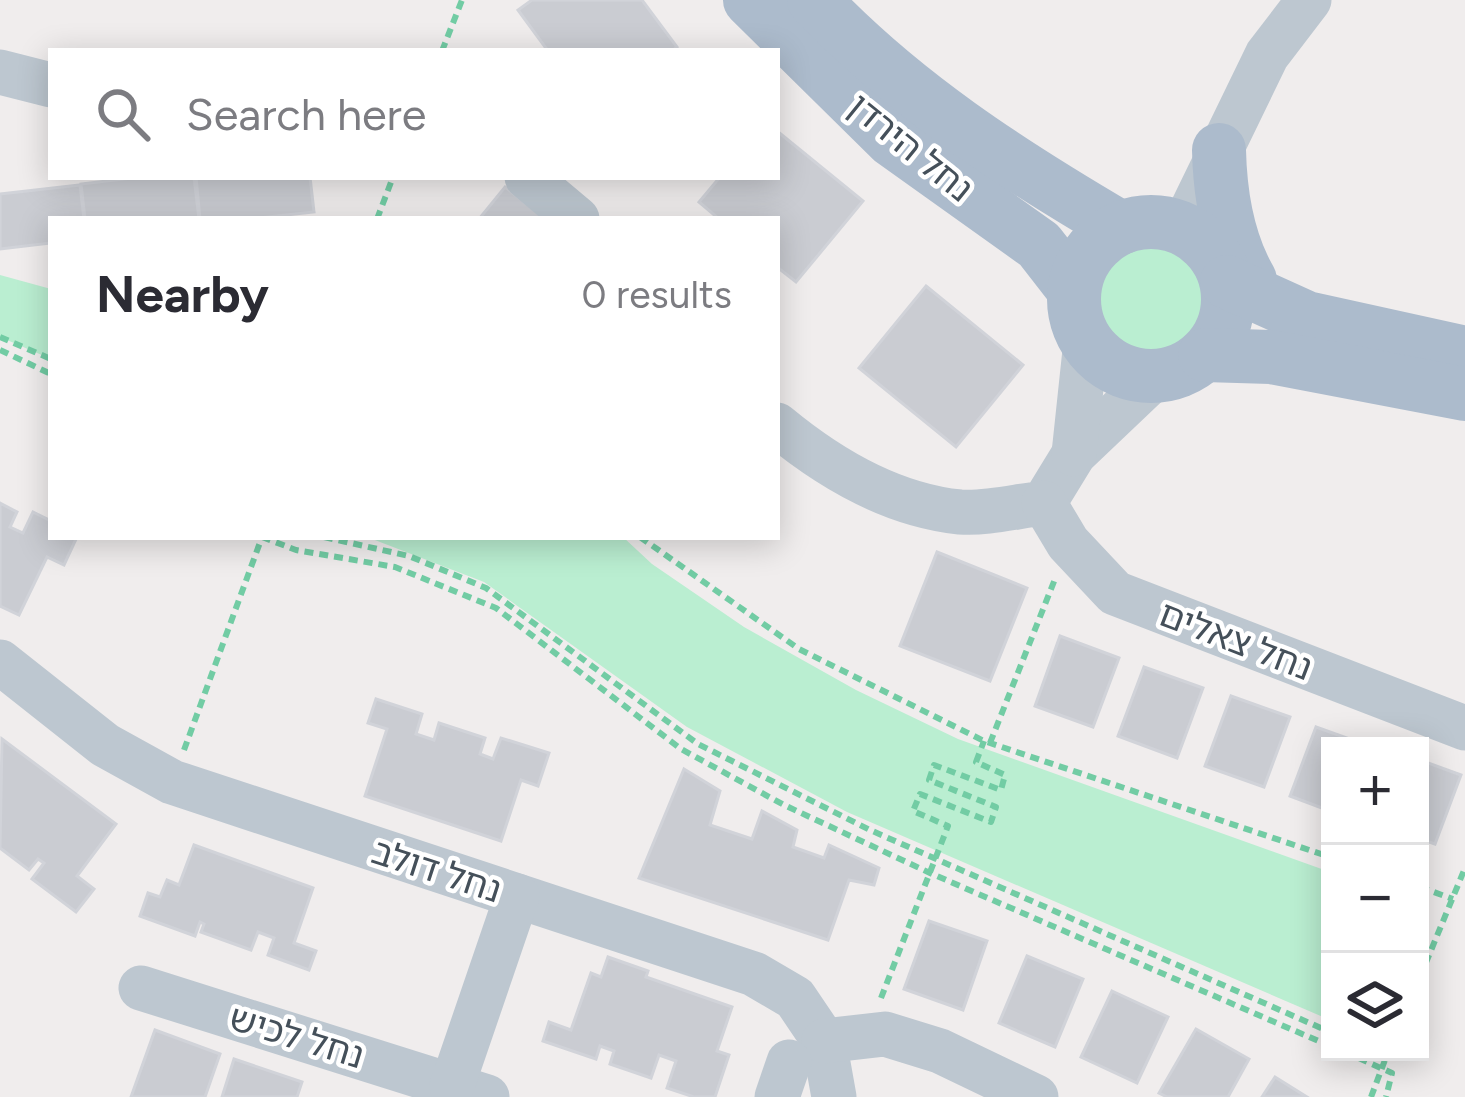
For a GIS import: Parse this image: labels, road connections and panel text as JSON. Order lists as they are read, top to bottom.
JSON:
{
  "streets": {
    "main road": ["נחל הירדן"],
    "street": ["נחל צאלים", "נחל דולב", "נחל לכיש"]
  },
  "crossings": [
    ["נחל דולב", "נחל לכיש"]
  ],
  "page": {
    "search": "Search here",
    "heading": ["Nearby", "0 results"],
    "map_buttons": ["+", "−"]
  }
}
